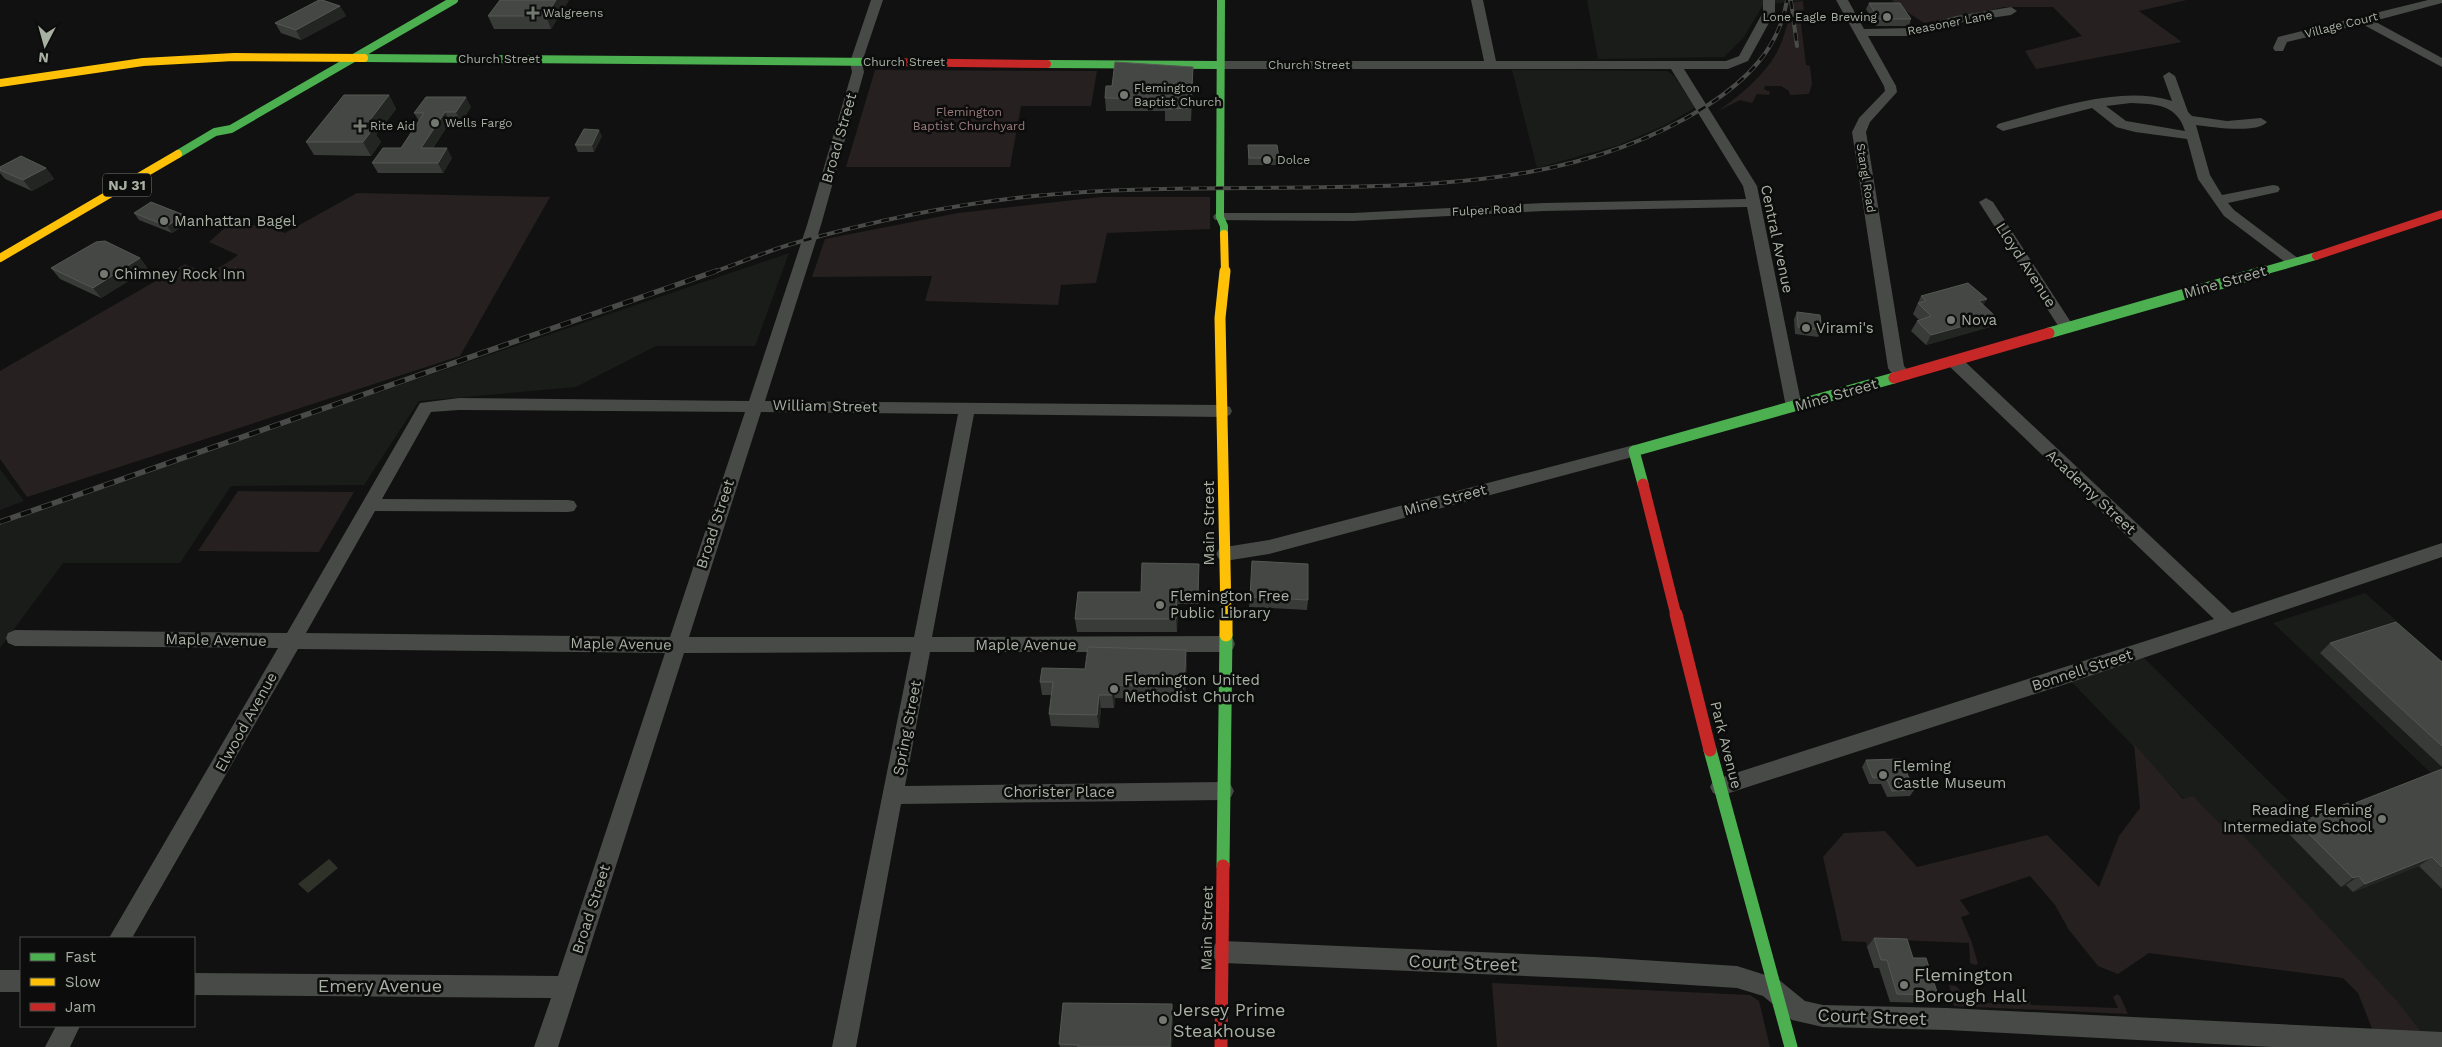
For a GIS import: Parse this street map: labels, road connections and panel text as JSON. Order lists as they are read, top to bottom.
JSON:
{
  "streets": {
    "main road": [
      "Church Street",
      "NJ 31",
      "Mine Street",
      "Main Street",
      "Park Avenue"
    ],
    "street": [
      "Reasoner Lane",
      "Village Court",
      "Broad Street",
      "Stangl Road",
      "Fulper Road",
      "Central Avenue",
      "Lloyd Avenue",
      "William Street",
      "Academy Street",
      "Maple Avenue",
      "Bonnell Street",
      "Elwood Avenue",
      "Spring Street",
      "Chorister Place",
      "Court Street",
      "Emery Avenue"
    ]
  },
  "crossings": [
    ["Reasoner Lane", "Stangl Road"],
    ["Church Street", "Broad Street"],
    ["Church Street", "NJ 31"],
    ["Church Street", "Central Avenue"],
    ["Church Street", "Main Street"],
    ["Broad Street", "William Street"],
    ["Broad Street", "Maple Avenue"],
    ["Broad Street", "Emery Avenue"],
    ["Stangl Road", "Mine Street"],
    ["Fulper Road", "Central Avenue"],
    ["Fulper Road", "Main Street"],
    ["Central Avenue", "Mine Street"],
    ["Lloyd Avenue", "Mine Street"],
    ["Mine Street", "Academy Street"],
    ["Mine Street", "Main Street"],
    ["Mine Street", "Park Avenue"],
    ["William Street", "Main Street"],
    ["William Street", "Elwood Avenue"],
    ["William Street", "Spring Street"],
    ["Academy Street", "Bonnell Street"],
    ["Main Street", "Maple Avenue"],
    ["Main Street", "Chorister Place"],
    ["Main Street", "Court Street"],
    ["Maple Avenue", "Elwood Avenue"],
    ["Maple Avenue", "Spring Street"],
    ["Bonnell Street", "Park Avenue"],
    ["Spring Street", "Chorister Place"],
    ["Park Avenue", "Court Street"]
  ],
  "parks": ["Flemington Baptist Churchyard"],
  "places": {
    "health": ["Walgreens", "Rite Aid"],
    "other": [
      "Lone Eagle Brewing",
      "Flemington Baptist Church",
      "Wells Fargo",
      "Dolce",
      "Manhattan Bagel",
      "Chimney Rock Inn",
      "Nova",
      "Virami's",
      "Flemington Free Public Library",
      "Flemington United Methodist Church",
      "Fleming Castle Museum",
      "Reading Fleming Intermediate School",
      "Flemington Borough Hall",
      "Jersey Prime Steakhouse"
    ]
  },
  "legend": ["Fast", "Slow", "Jam"],
  "north": "bottom"
}
